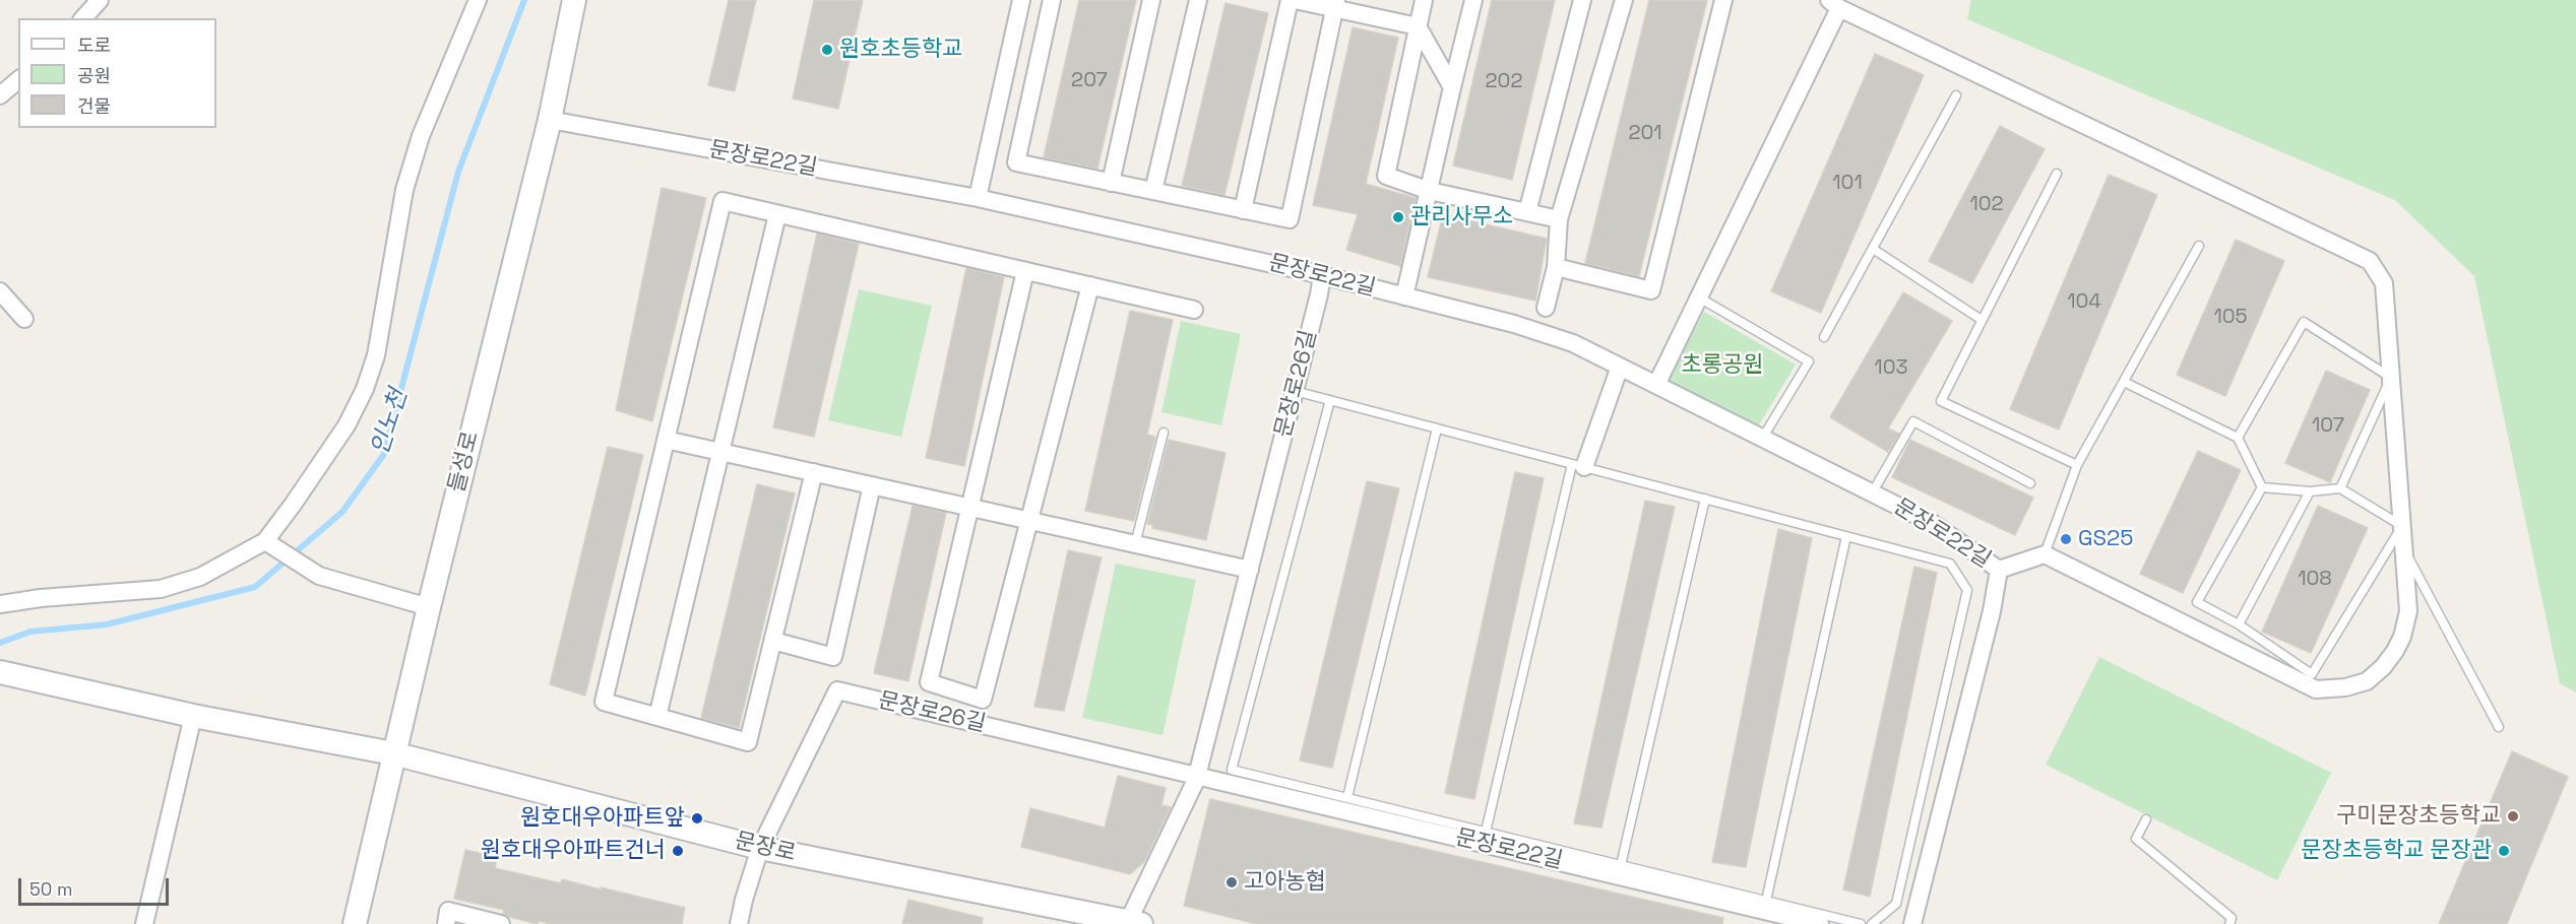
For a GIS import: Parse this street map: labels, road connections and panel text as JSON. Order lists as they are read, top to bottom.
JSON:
{
  "streets": {
    "street": [
      "문장로22길",
      "문장로26길",
      "들성로",
      "문장로"
    ]
  },
  "crossings": [
    ["문장로22길", "문장로26길"],
    ["문장로22길", "들성로"],
    ["문장로26길", "문장로"],
    ["들성로", "문장로"]
  ],
  "water": ["인노천"],
  "parks": ["초롱공원"],
  "places": [
    "원호초등학교",
    "관리사무소",
    "GS25",
    "구미문장초등학교",
    "원호대우아파트앞",
    "원호대우아파트건너",
    "문장초등학교 문장관",
    "고아농협"
  ],
  "house_numbers": [
    "207",
    "202",
    "201",
    "101",
    "102",
    "104",
    "105",
    "103",
    "107",
    "108"
  ],
  "legend": ["도로", "공원", "건물"],
  "scale_bar": "50 m"
}
